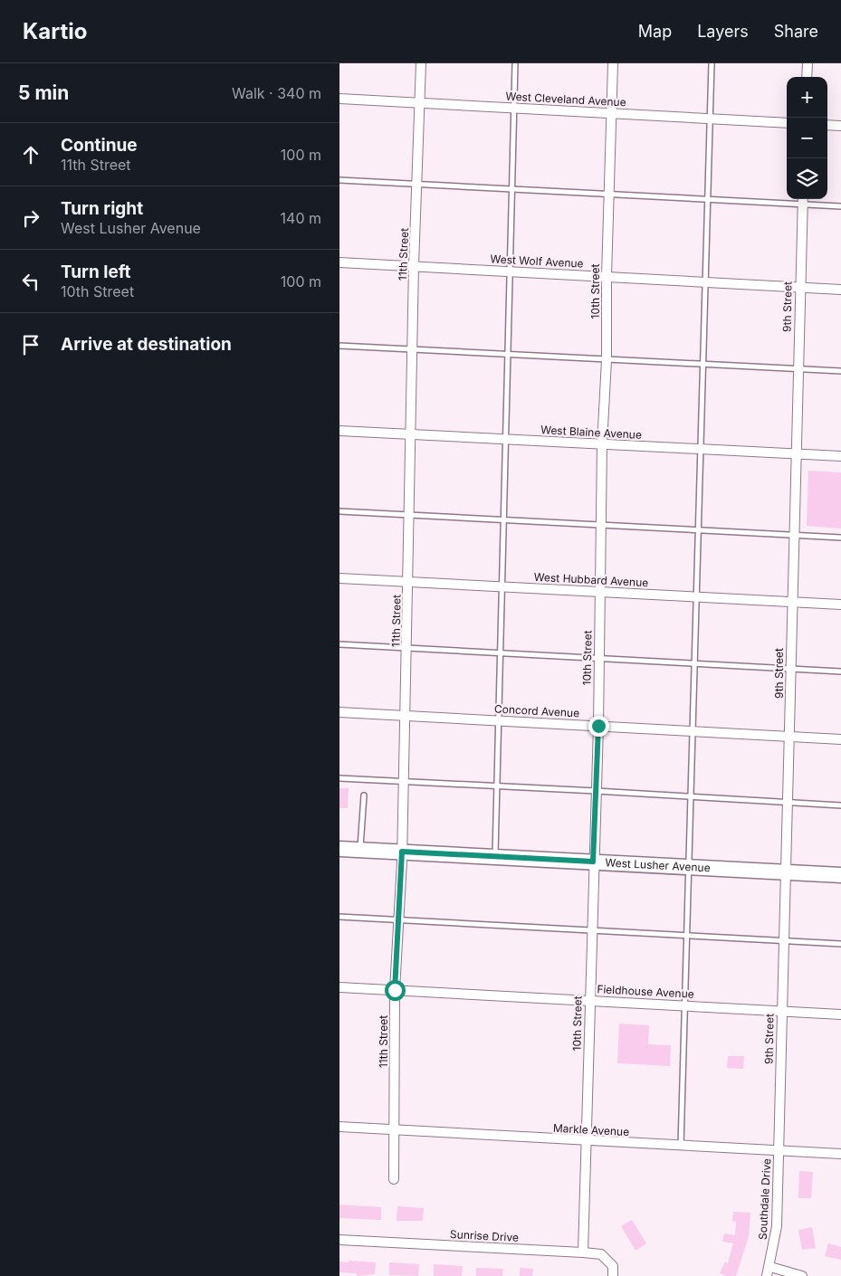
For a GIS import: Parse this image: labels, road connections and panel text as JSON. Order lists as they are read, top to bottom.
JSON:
{
  "streets": {
    "main road": ["West Lusher Avenue"],
    "street": [
      "West Cleveland Avenue",
      "11th Street",
      "West Wolf Avenue",
      "10th Street",
      "9th Street",
      "West Blaine Avenue",
      "West Hubbard Avenue",
      "Concord Avenue",
      "Fieldhouse Avenue",
      "Markle Avenue",
      "Southdale Drive",
      "Sunrise Drive"
    ]
  },
  "crossings": [
    ["West Cleveland Avenue", "11th Street"],
    ["West Cleveland Avenue", "10th Street"],
    ["11th Street", "West Wolf Avenue"],
    ["11th Street", "West Blaine Avenue"],
    ["11th Street", "West Hubbard Avenue"],
    ["11th Street", "Concord Avenue"],
    ["11th Street", "West Lusher Avenue"],
    ["11th Street", "Fieldhouse Avenue"],
    ["11th Street", "Markle Avenue"],
    ["West Wolf Avenue", "10th Street"],
    ["West Wolf Avenue", "9th Street"],
    ["10th Street", "West Blaine Avenue"],
    ["10th Street", "West Hubbard Avenue"],
    ["10th Street", "Concord Avenue"],
    ["10th Street", "West Lusher Avenue"],
    ["10th Street", "Fieldhouse Avenue"],
    ["10th Street", "Markle Avenue"],
    ["10th Street", "Sunrise Drive"],
    ["9th Street", "West Blaine Avenue"],
    ["9th Street", "West Hubbard Avenue"],
    ["9th Street", "Concord Avenue"],
    ["9th Street", "West Lusher Avenue"],
    ["9th Street", "Fieldhouse Avenue"],
    ["9th Street", "Markle Avenue"],
    ["9th Street", "Southdale Drive"],
    ["Markle Avenue", "Southdale Drive"]
  ],
  "page": {
    "header": "Kartio",
    "nav": ["Map", "Layers", "Share"],
    "heading": ["5 min", "Walk · 340 m"],
    "map_buttons": ["+", "−"],
    "list": [
      ["Continue", "11th Street", "100 m"],
      ["Turn right", "West Lusher Avenue", "140 m"],
      ["Turn left", "10th Street", "100 m"],
      "Arrive at destination"
    ]
  }
}
